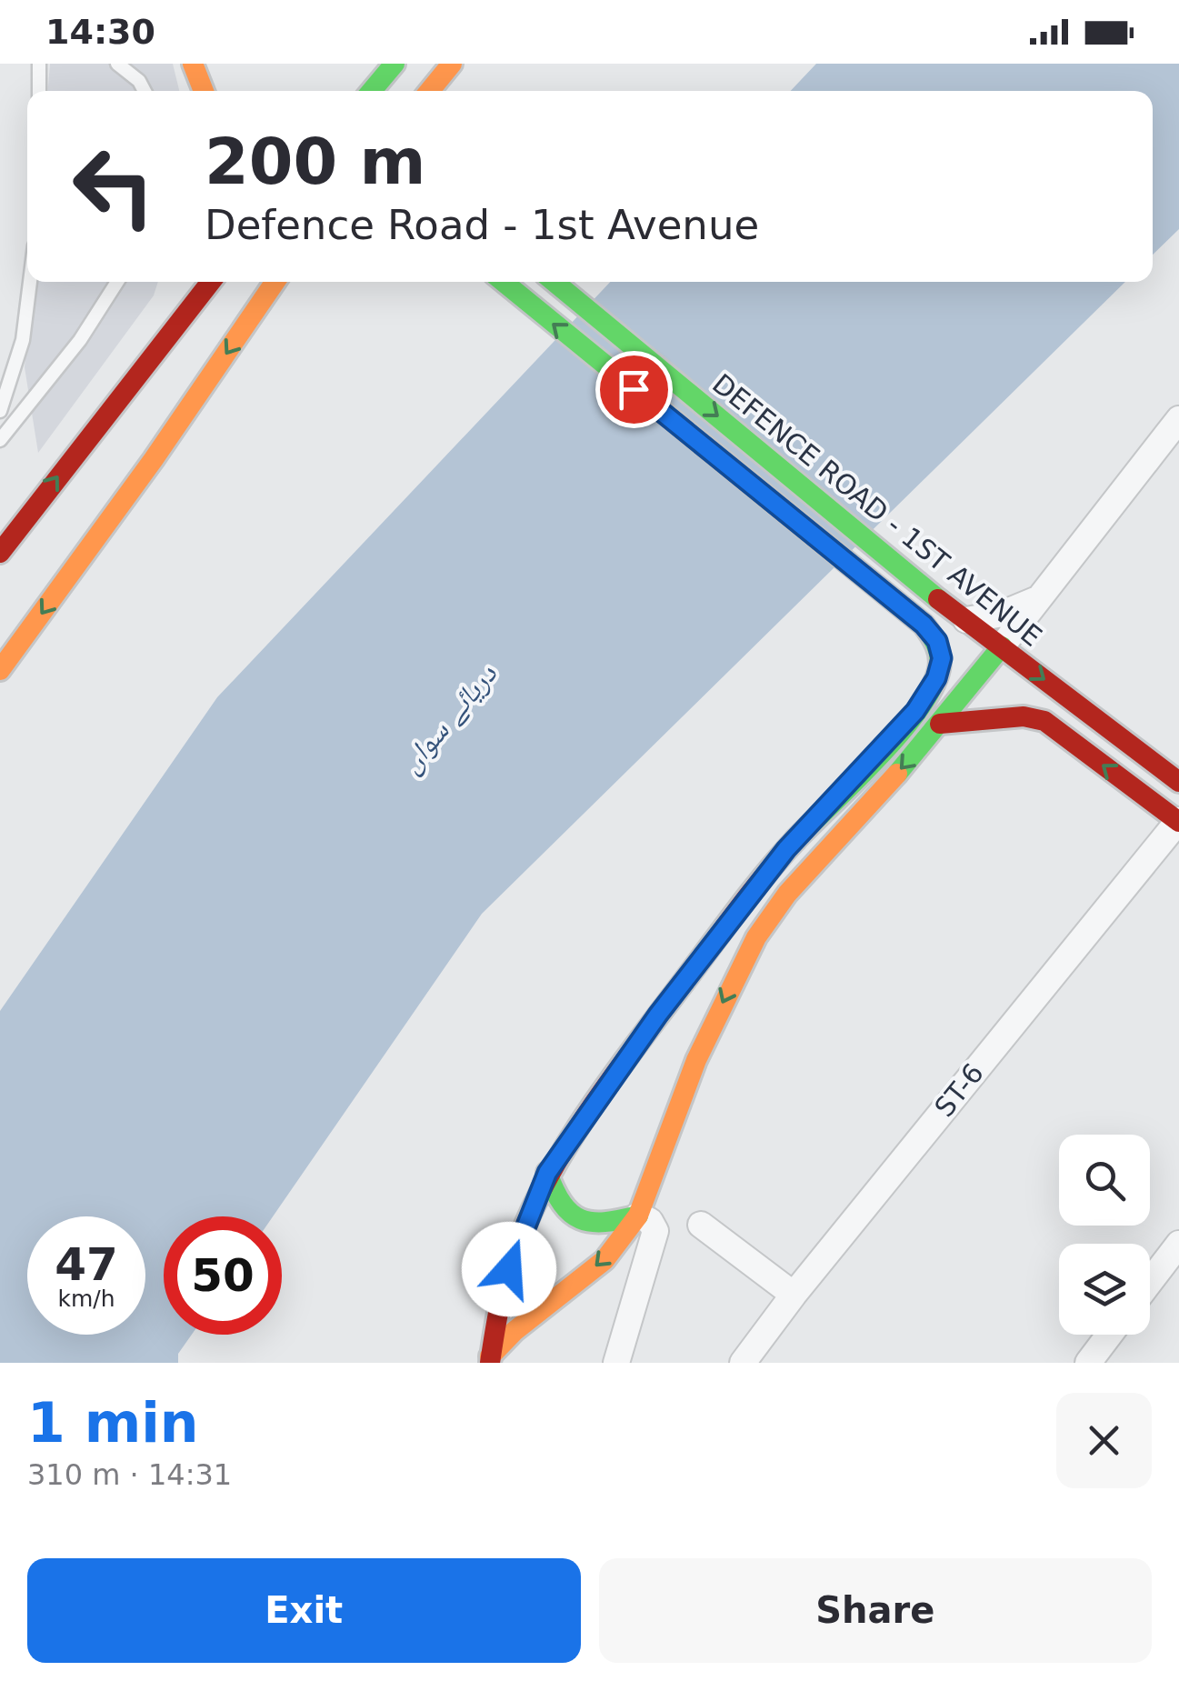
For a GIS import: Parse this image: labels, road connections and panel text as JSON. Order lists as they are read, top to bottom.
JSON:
{
  "streets": {
    "main road": ["DEFENCE ROAD - 1ST AVENUE"],
    "street": ["ST-6"]
  },
  "water": ["دریائے سواں"],
  "page": {
    "status": "14:30",
    "turn": ["200 m", "Defence Road - 1st Avenue"],
    "speed": "47 km/h",
    "limit": "50",
    "heading": ["1 min", "310 m · 14:31"],
    "buttons": ["Exit", "Share"]
  }
}
